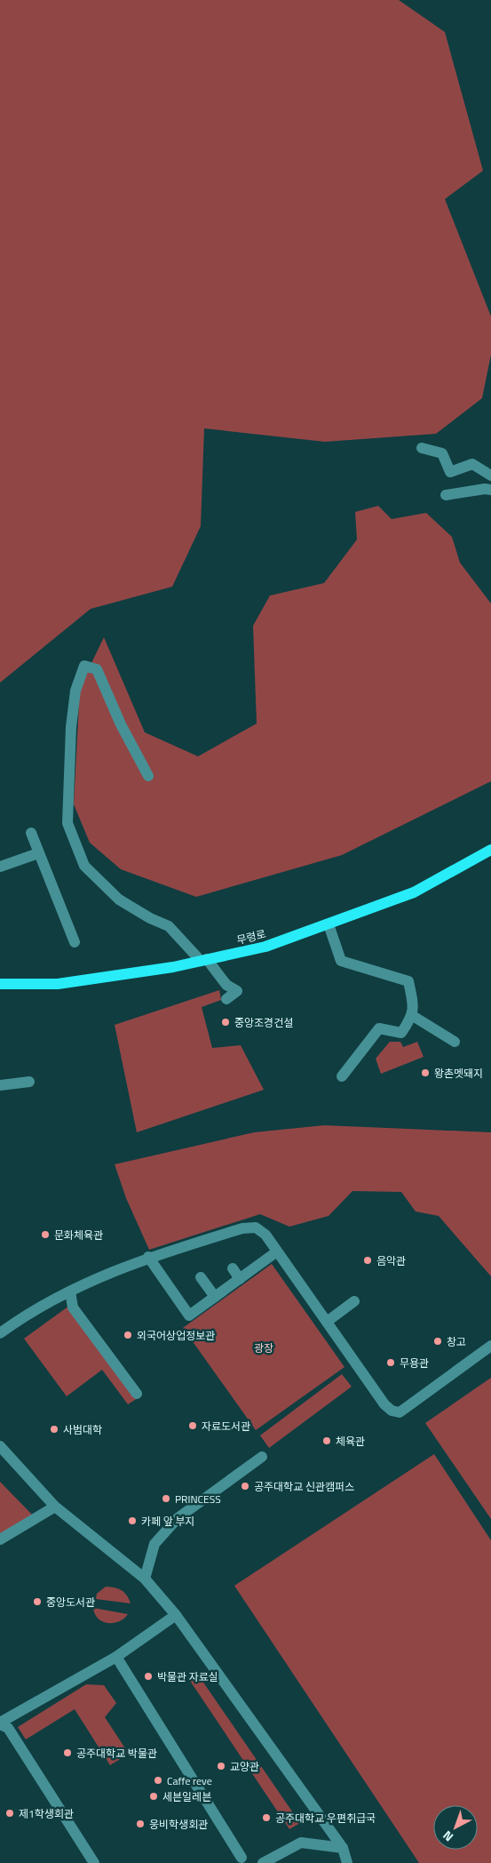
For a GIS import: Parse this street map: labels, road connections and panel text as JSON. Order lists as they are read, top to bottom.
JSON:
{
  "streets": {
    "main road": ["무령로"]
  },
  "parks": ["광장"],
  "places": [
    "중앙조경건설",
    "왕촌멧돼지",
    "문화체육관",
    "음악관",
    "외국어상업정보관",
    "창고",
    "무용관",
    "자료도서관",
    "사범대학",
    "체육관",
    "공주대학교 신관캠퍼스",
    "PRINCESS",
    "카페 앞 부지",
    "중앙도서관",
    "박물관 자료실",
    "공주대학교 박물관",
    "교양관",
    "Caffe reve",
    "세븐일레븐",
    "제1학생회관",
    "공주대학교 우편취급국",
    "웅비학생회관"
  ],
  "north": "bottom left"
}
